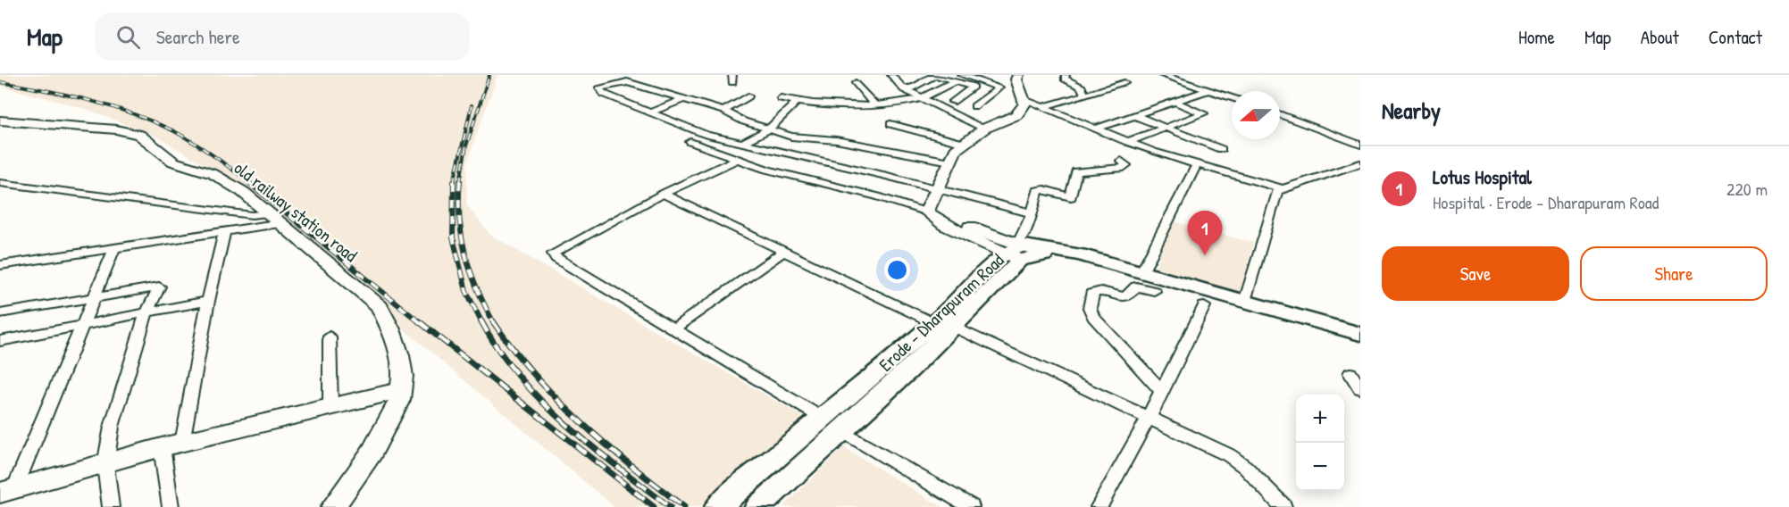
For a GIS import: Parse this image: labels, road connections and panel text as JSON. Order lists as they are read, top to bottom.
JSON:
{
  "streets": {
    "main road": ["Erode - Dharapuram Road"],
    "street": ["old railway station road"]
  },
  "north": "left",
  "page": {
    "header": "Map",
    "search": "Search here",
    "nav": [
      "Home",
      "Map",
      "About",
      "Contact"
    ],
    "heading": "Nearby",
    "list": [
      {
        "mark": "1",
        "name": "Lotus Hospital",
        "note": "Hospital · Erode - Dharapuram Road",
        "value": "220 m"
      }
    ],
    "pins": "1",
    "buttons": ["Save", "Share"],
    "map_buttons": ["+", "−"]
  }
}
